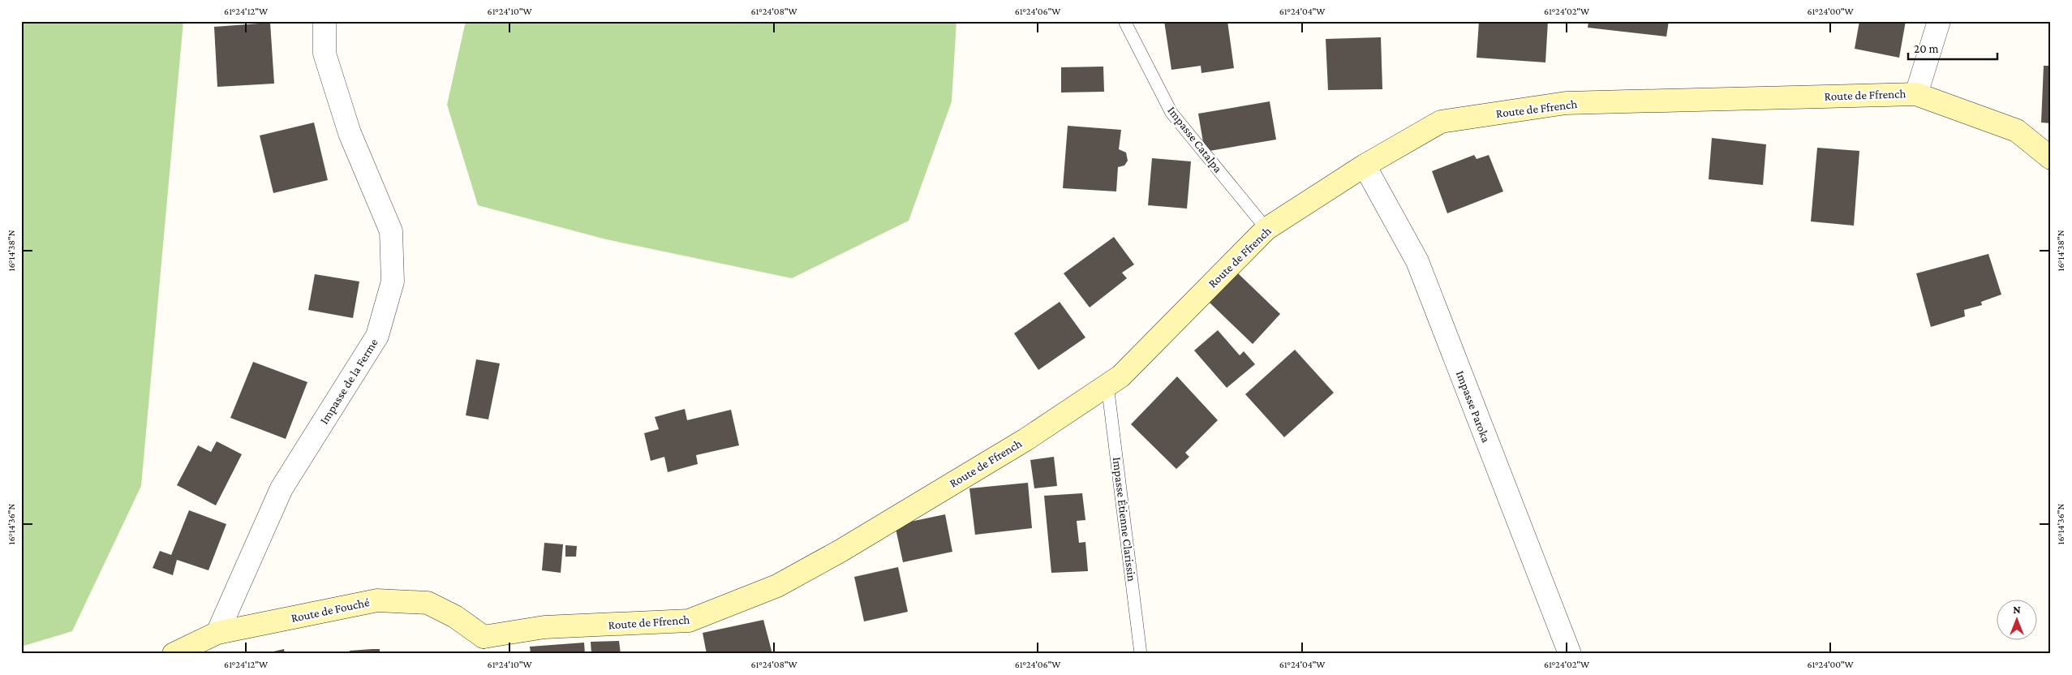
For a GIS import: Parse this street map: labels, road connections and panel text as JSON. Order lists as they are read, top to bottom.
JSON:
{
  "streets": {
    "main road": ["Route de Ffrench", "Route de Fouché"],
    "street": ["Impasse de la Ferme", "Impasse Paroka"],
    "lane": ["Impasse Catalpa", "Impasse Étienne Clarissin"]
  },
  "crossings": [
    ["Route de Ffrench", "Impasse Catalpa"],
    ["Route de Ffrench", "Impasse Paroka"],
    ["Route de Ffrench", "Impasse Étienne Clarissin"],
    ["Route de Ffrench", "Route de Fouché"],
    ["Impasse de la Ferme", "Route de Fouché"]
  ],
  "scale_bar": "20 m",
  "north": "top",
  "coordinates": [
    "61°24'12\"W",
    "61°24'10\"W",
    "61°24'08\"W",
    "61°24'06\"W",
    "61°24'04\"W",
    "61°24'02\"W",
    "61°24'00\"W",
    "16°14'38\"N",
    "16°14'36\"N"
  ]
}
